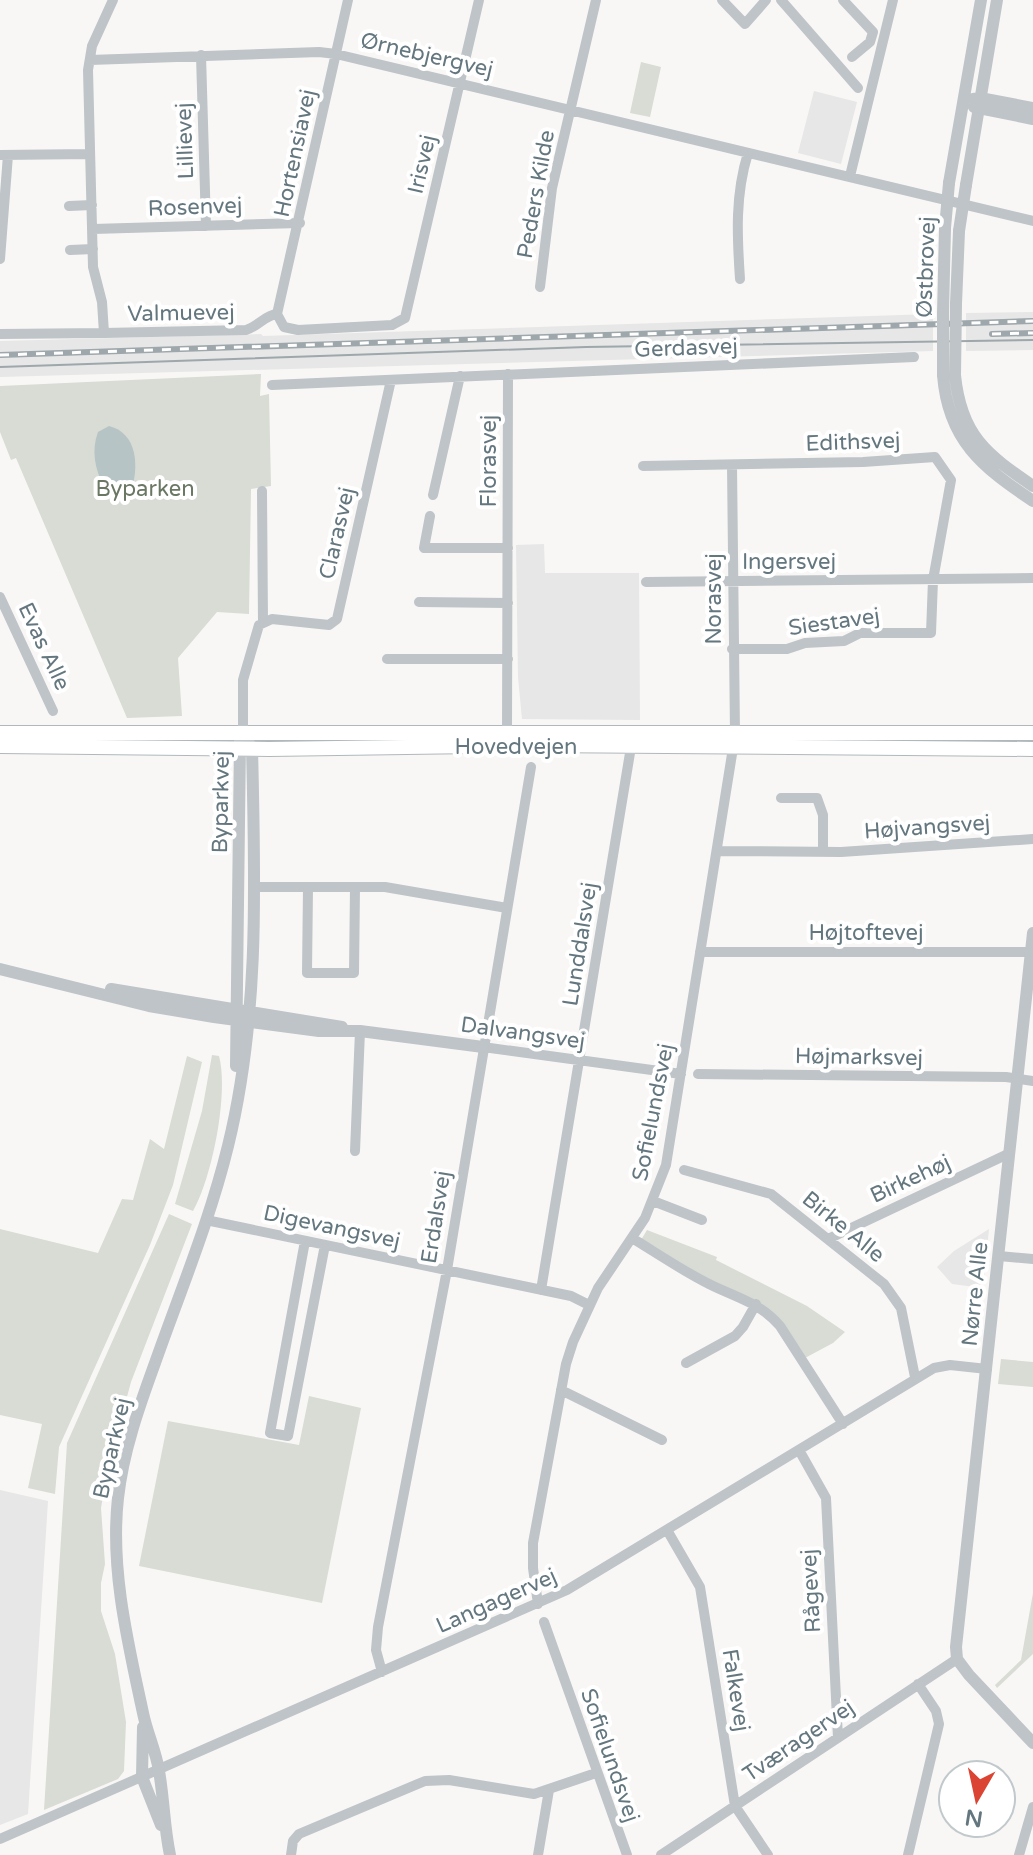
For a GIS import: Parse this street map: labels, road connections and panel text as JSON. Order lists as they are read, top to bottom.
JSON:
{
  "streets": {
    "main road": ["Hovedvejen"],
    "street": [
      "Ørnebjergvej",
      "Lillievej",
      "Hortensiavej",
      "Irisvej",
      "Peders Kilde",
      "Rosenvej",
      "Østbrovej",
      "Valmuevej",
      "Gerdasvej",
      "Edithsvej",
      "Florasvej",
      "Clarasvej",
      "Ingersvej",
      "Norasvej",
      "Siestavej",
      "Evas Alle",
      "Byparkvej",
      "Højvangsvej",
      "Højtoftevej",
      "Lunddalsvej",
      "Dalvangsvej",
      "Højmarksvej",
      "Sofielundsvej",
      "Birkehøj",
      "Erdalsvej",
      "Digevangsvej",
      "Birke Alle",
      "Nørre Alle",
      "Rågevej",
      "Langagervej",
      "Falkevej",
      "Tværagervej"
    ]
  },
  "crossings": [
    ["Ørnebjergvej", "Lillievej"],
    ["Ørnebjergvej", "Hortensiavej"],
    ["Ørnebjergvej", "Irisvej"],
    ["Ørnebjergvej", "Peders Kilde"],
    ["Lillievej", "Rosenvej"],
    ["Hortensiavej", "Irisvej"],
    ["Hortensiavej", "Rosenvej"],
    ["Hortensiavej", "Valmuevej"],
    ["Irisvej", "Valmuevej"],
    ["Gerdasvej", "Florasvej"],
    ["Gerdasvej", "Clarasvej"],
    ["Edithsvej", "Ingersvej"],
    ["Edithsvej", "Norasvej"],
    ["Edithsvej", "Siestavej"],
    ["Florasvej", "Hovedvejen"],
    ["Ingersvej", "Norasvej"],
    ["Ingersvej", "Siestavej"],
    ["Norasvej", "Siestavej"],
    ["Norasvej", "Hovedvejen"],
    ["Norasvej", "Sofielundsvej"],
    ["Hovedvejen", "Byparkvej"],
    ["Hovedvejen", "Lunddalsvej"],
    ["Hovedvejen", "Sofielundsvej"],
    ["Byparkvej", "Dalvangsvej"],
    ["Byparkvej", "Digevangsvej"],
    ["Byparkvej", "Langagervej"],
    ["Højvangsvej", "Sofielundsvej"],
    ["Højtoftevej", "Sofielundsvej"],
    ["Højtoftevej", "Nørre Alle"],
    ["Lunddalsvej", "Dalvangsvej"],
    ["Lunddalsvej", "Digevangsvej"],
    ["Dalvangsvej", "Sofielundsvej"],
    ["Dalvangsvej", "Erdalsvej"],
    ["Højmarksvej", "Nørre Alle"],
    ["Sofielundsvej", "Digevangsvej"],
    ["Sofielundsvej", "Langagervej"],
    ["Birkehøj", "Birke Alle"],
    ["Birkehøj", "Nørre Alle"],
    ["Erdalsvej", "Digevangsvej"],
    ["Erdalsvej", "Langagervej"],
    ["Birke Alle", "Langagervej"],
    ["Nørre Alle", "Langagervej"],
    ["Nørre Alle", "Tværagervej"],
    ["Rågevej", "Langagervej"],
    ["Rågevej", "Tværagervej"],
    ["Langagervej", "Falkevej"],
    ["Falkevej", "Tværagervej"]
  ],
  "parks": ["Byparken"],
  "north": "bottom"
}
